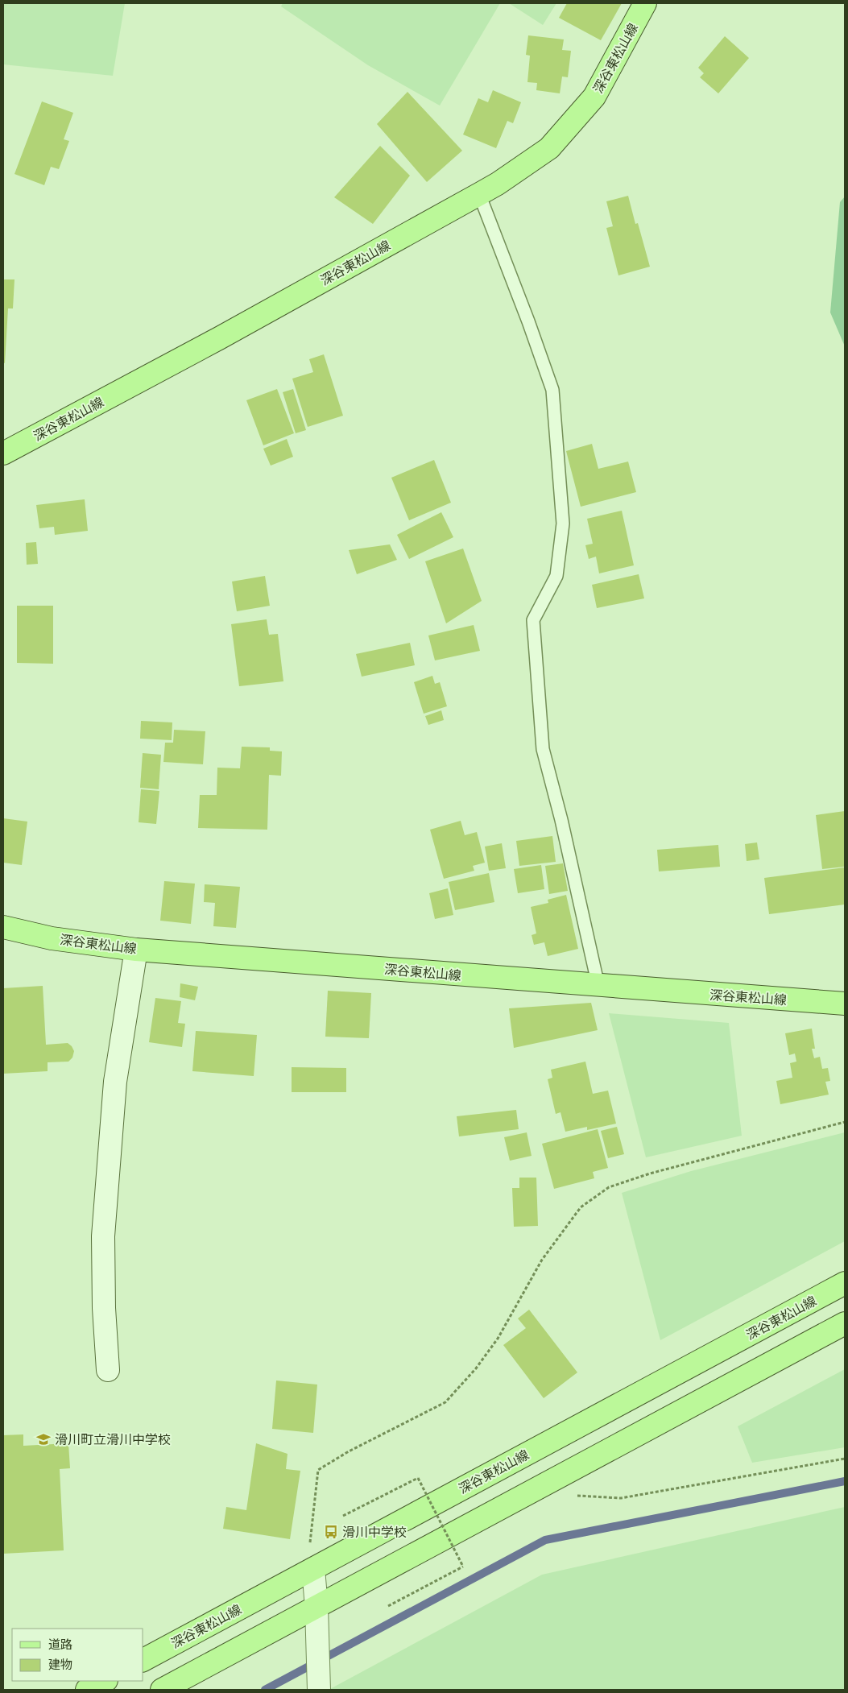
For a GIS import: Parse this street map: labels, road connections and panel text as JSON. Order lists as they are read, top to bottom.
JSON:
{
  "streets": {
    "main road": ["深谷東松山線"]
  },
  "places": {
    "school or university": ["滑川町立滑川中学校"],
    "bus stop": ["滑川中学校"]
  },
  "legend": ["道路", "建物"]
}
